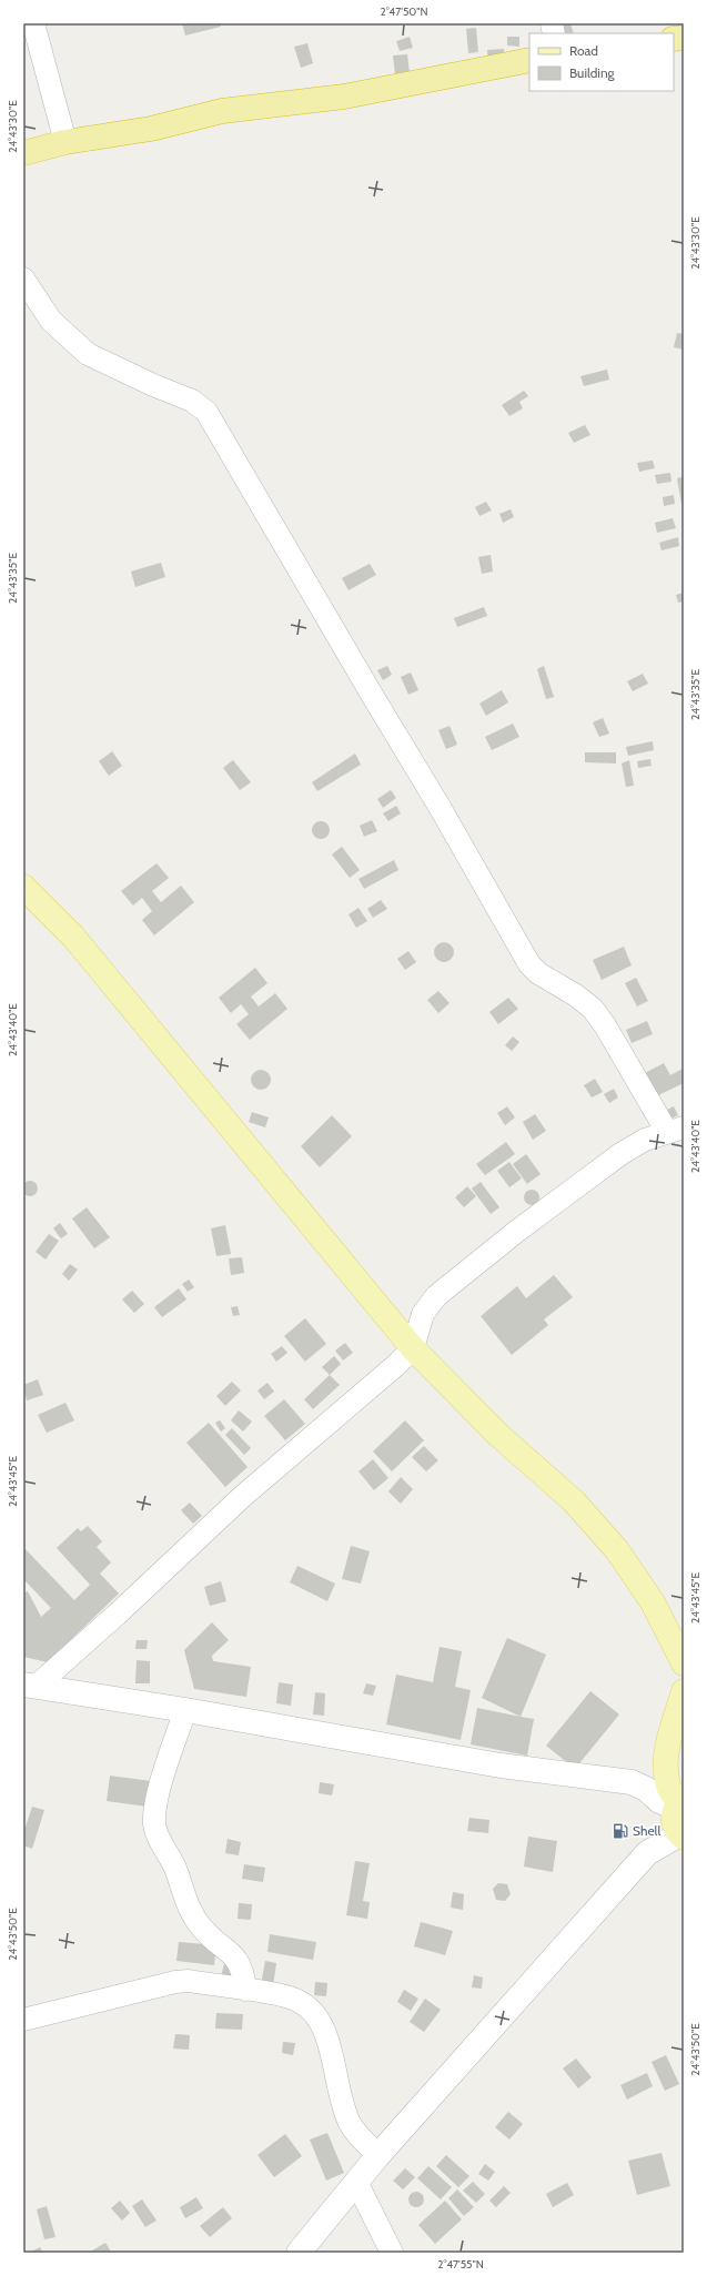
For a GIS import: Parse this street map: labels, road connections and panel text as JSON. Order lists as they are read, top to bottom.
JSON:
{
  "places": {
    "fuel station": ["Shell"]
  },
  "legend": ["Road", "Building"],
  "coordinates": [
    "2°47'50\"N",
    "24°43'30\"E",
    "24°43'35\"E",
    "24°43'40\"E",
    "24°43'45\"E",
    "24°43'50\"E",
    "2°47'55\"N"
  ]
}
